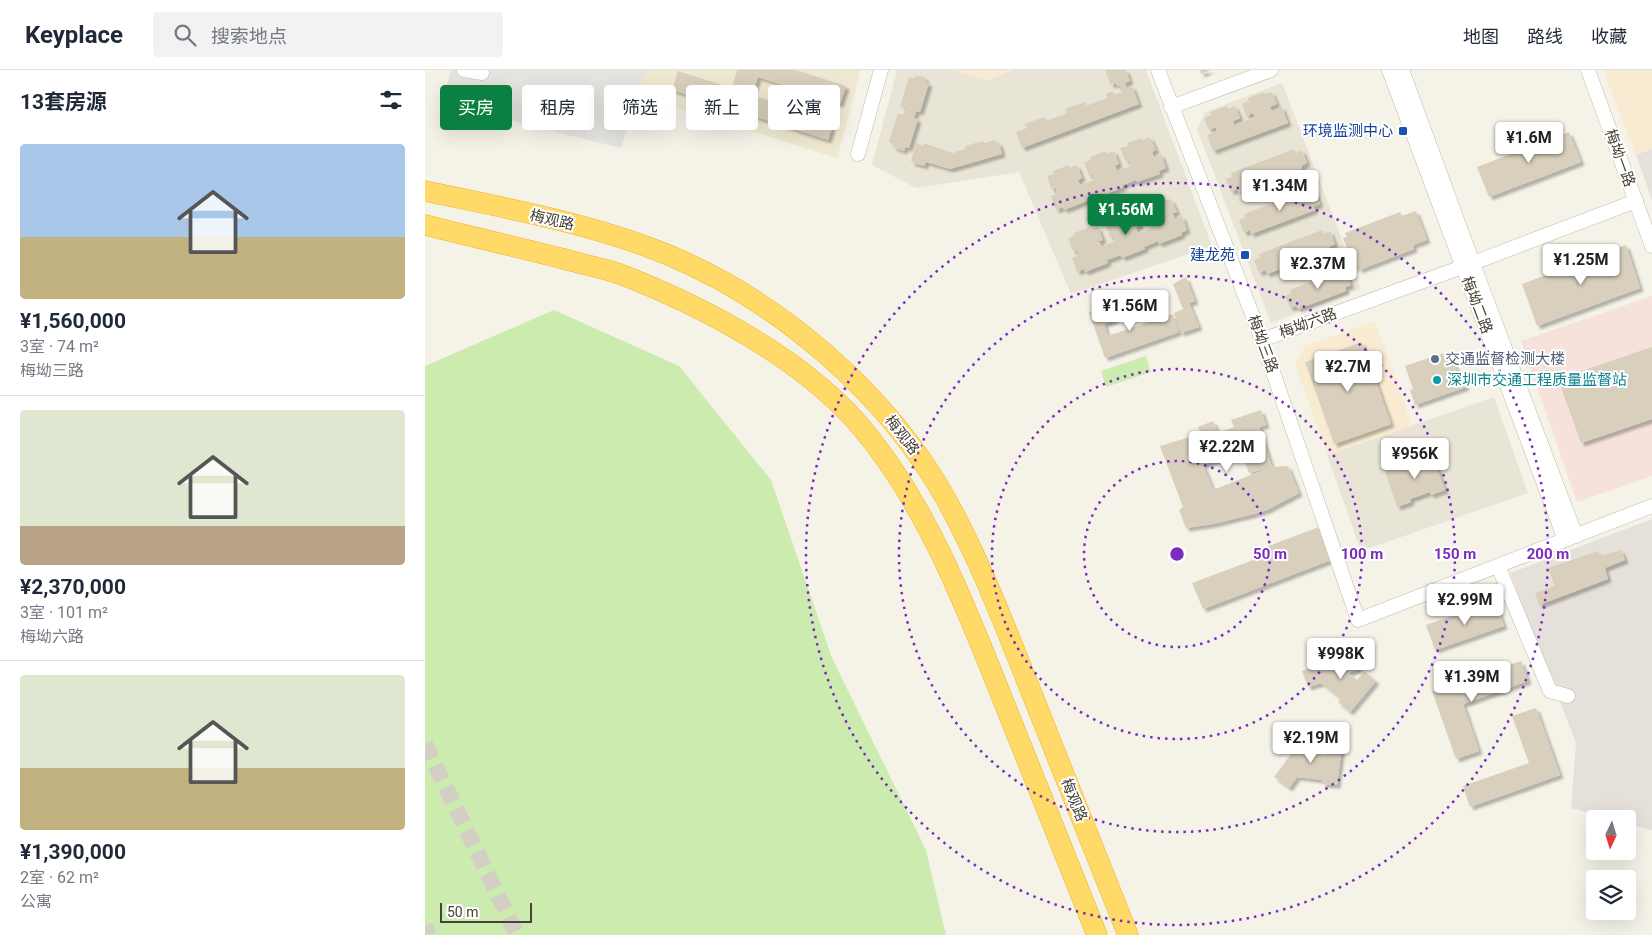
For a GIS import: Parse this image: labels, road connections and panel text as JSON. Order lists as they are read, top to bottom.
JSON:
{
  "streets": {
    "highway": ["梅观路"],
    "street": [
      "梅坳一路",
      "梅坳二路",
      "梅坳六路",
      "梅坳三路"
    ]
  },
  "crossings": [
    ["梅坳一路", "梅坳六路"],
    ["梅坳二路", "梅坳六路"],
    ["梅坳六路", "梅坳三路"]
  ],
  "places": {
    "transit": ["环境监测中心", "建龙苑"],
    "other": ["交通监督检测大楼", "深圳市交通工程质量监督站"]
  },
  "scale_bar": "50 m",
  "north": "bottom",
  "page": {
    "header": "Keyplace",
    "search": "搜索地点",
    "nav": ["地图", "路线", "收藏"],
    "heading": "13套房源",
    "chip": [
      "买房",
      "租房",
      "筛选",
      "新上",
      "公寓"
    ],
    "price": [
      "¥1.6M",
      "¥1.34M",
      "¥1.56M",
      "¥1.25M",
      "¥2.37M",
      "¥1.56M",
      "¥2.7M",
      "¥2.22M",
      "¥956K",
      "¥2.99M",
      "¥998K",
      "¥1.39M",
      "¥2.19M"
    ],
    "list": [
      {
        "name": "¥1,560,000",
        "note": "3室 · 74 m² · 梅坳三路"
      },
      {
        "name": "¥2,370,000",
        "note": "3室 · 101 m² · 梅坳六路"
      },
      {
        "name": "¥1,390,000",
        "note": "2室 · 62 m² · 公寓"
      }
    ],
    "scale": "50 m"
  },
  "rings": [
    "50 m",
    "100 m",
    "150 m",
    "200 m"
  ]
}
